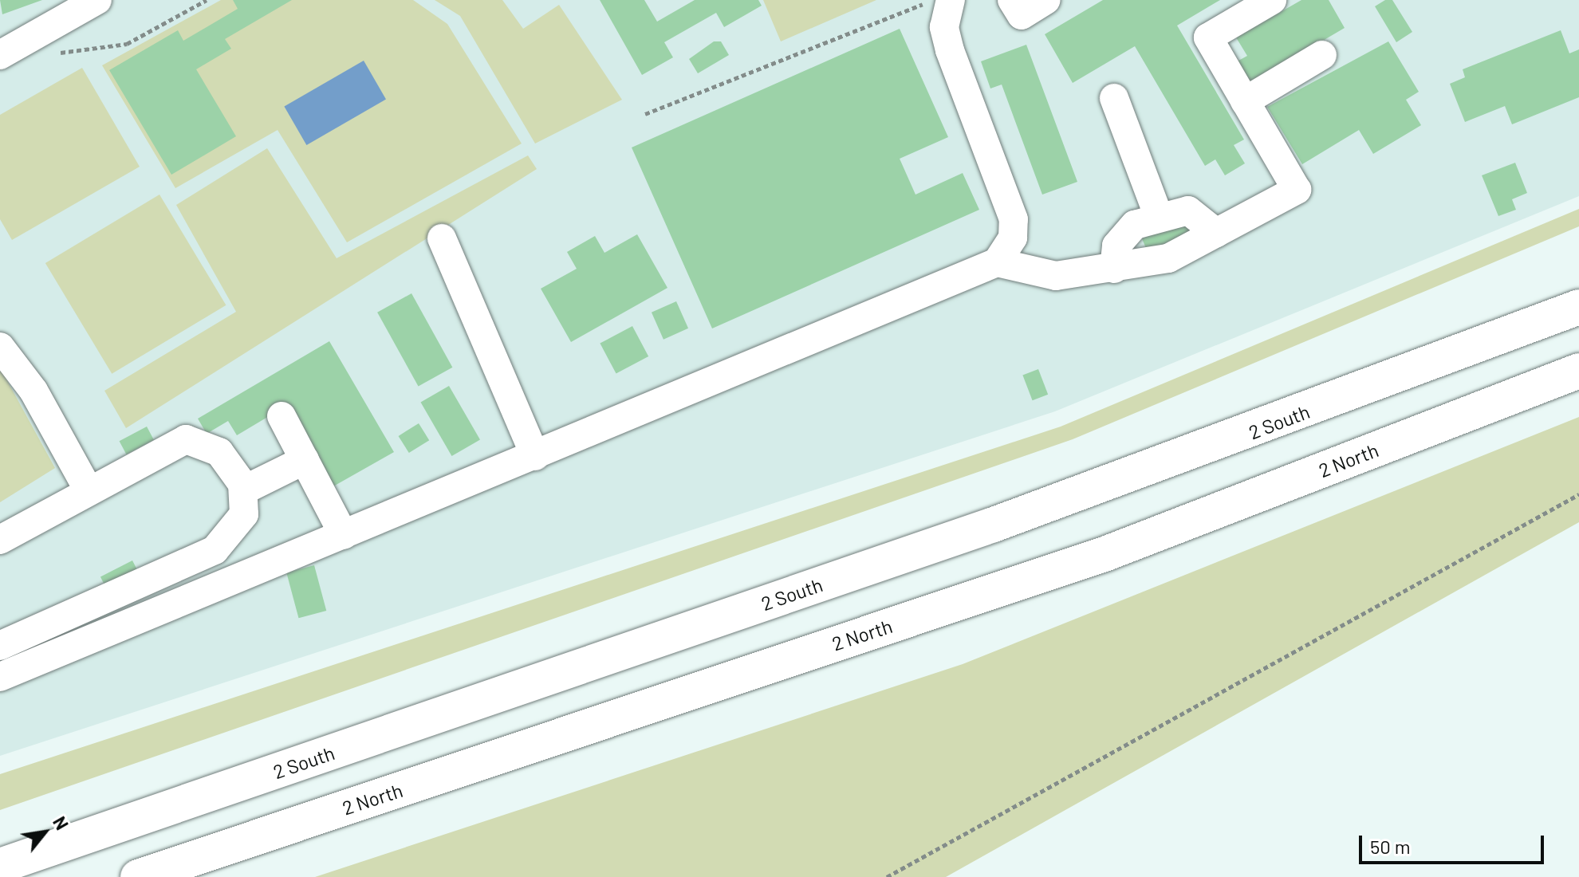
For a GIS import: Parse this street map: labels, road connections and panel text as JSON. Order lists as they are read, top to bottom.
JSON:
{
  "streets": {
    "highway": ["2 South", "2 North"]
  },
  "scale_bar": "50 m",
  "north": "top right"
}
